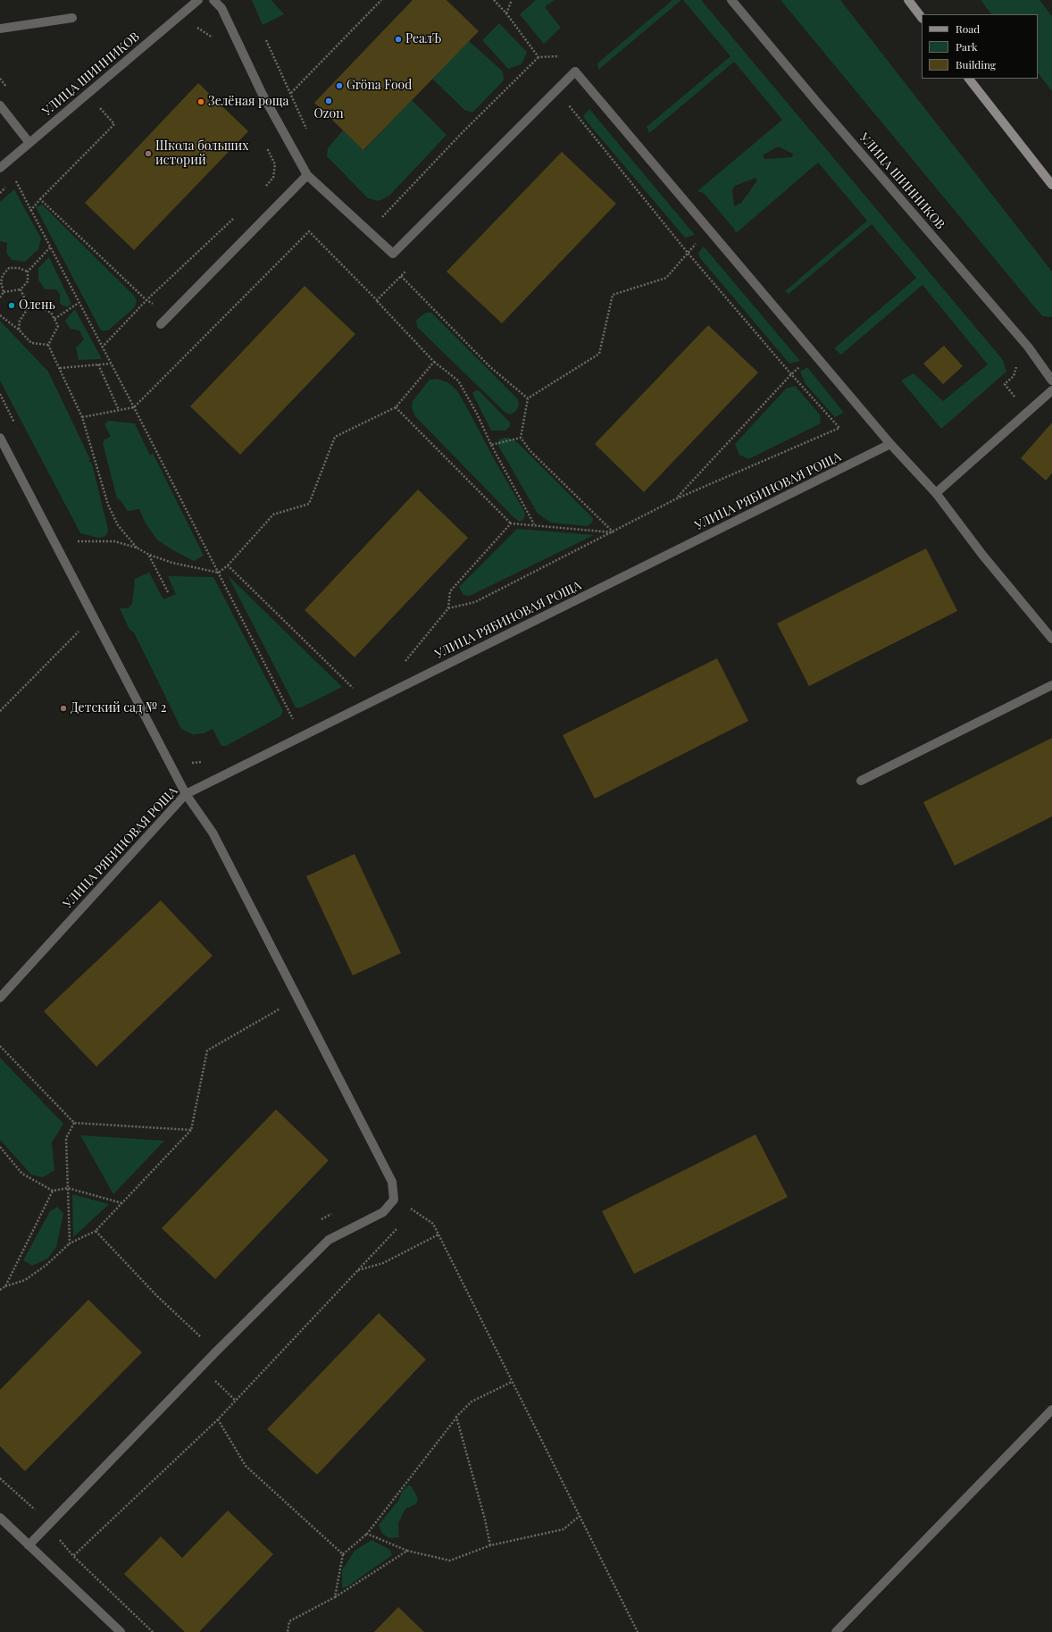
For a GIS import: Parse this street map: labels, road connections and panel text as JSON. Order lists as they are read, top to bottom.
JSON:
{
  "streets": {
    "street": ["УЛИЦА ШИННИКОВ", "УЛИЦА РЯБИНОВАЯ РОЩА"]
  },
  "places": [
    "РеалЪ",
    "Gröna Food",
    "Ozon",
    "Зелёная роща",
    "Школа больших историй",
    "Олень",
    "Детский сад № 2"
  ],
  "legend": ["Road", "Park", "Building"]
}
